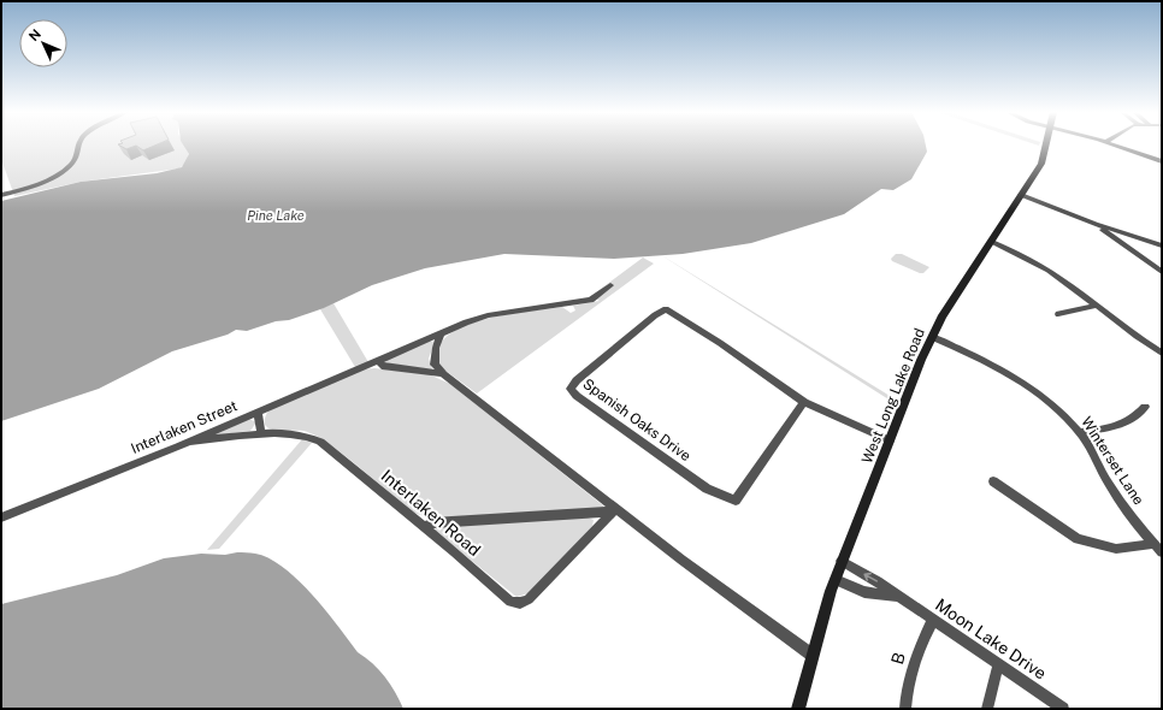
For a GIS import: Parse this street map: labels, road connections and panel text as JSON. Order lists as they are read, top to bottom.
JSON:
{
  "streets": {
    "main road": ["West Long Lake Road"],
    "street": [
      "Spanish Oaks Drive",
      "Interlaken Street",
      "Winterset Lane",
      "Interlaken Road",
      "Moon Lake Drive",
      "B"
    ]
  },
  "crossings": [
    ["West Long Lake Road", "Spanish Oaks Drive"],
    ["West Long Lake Road", "Winterset Lane"],
    ["West Long Lake Road", "Moon Lake Drive"],
    ["Interlaken Street", "Interlaken Road"],
    ["Moon Lake Drive", "B"]
  ],
  "water": ["Pine Lake"],
  "north": "top left"
}
